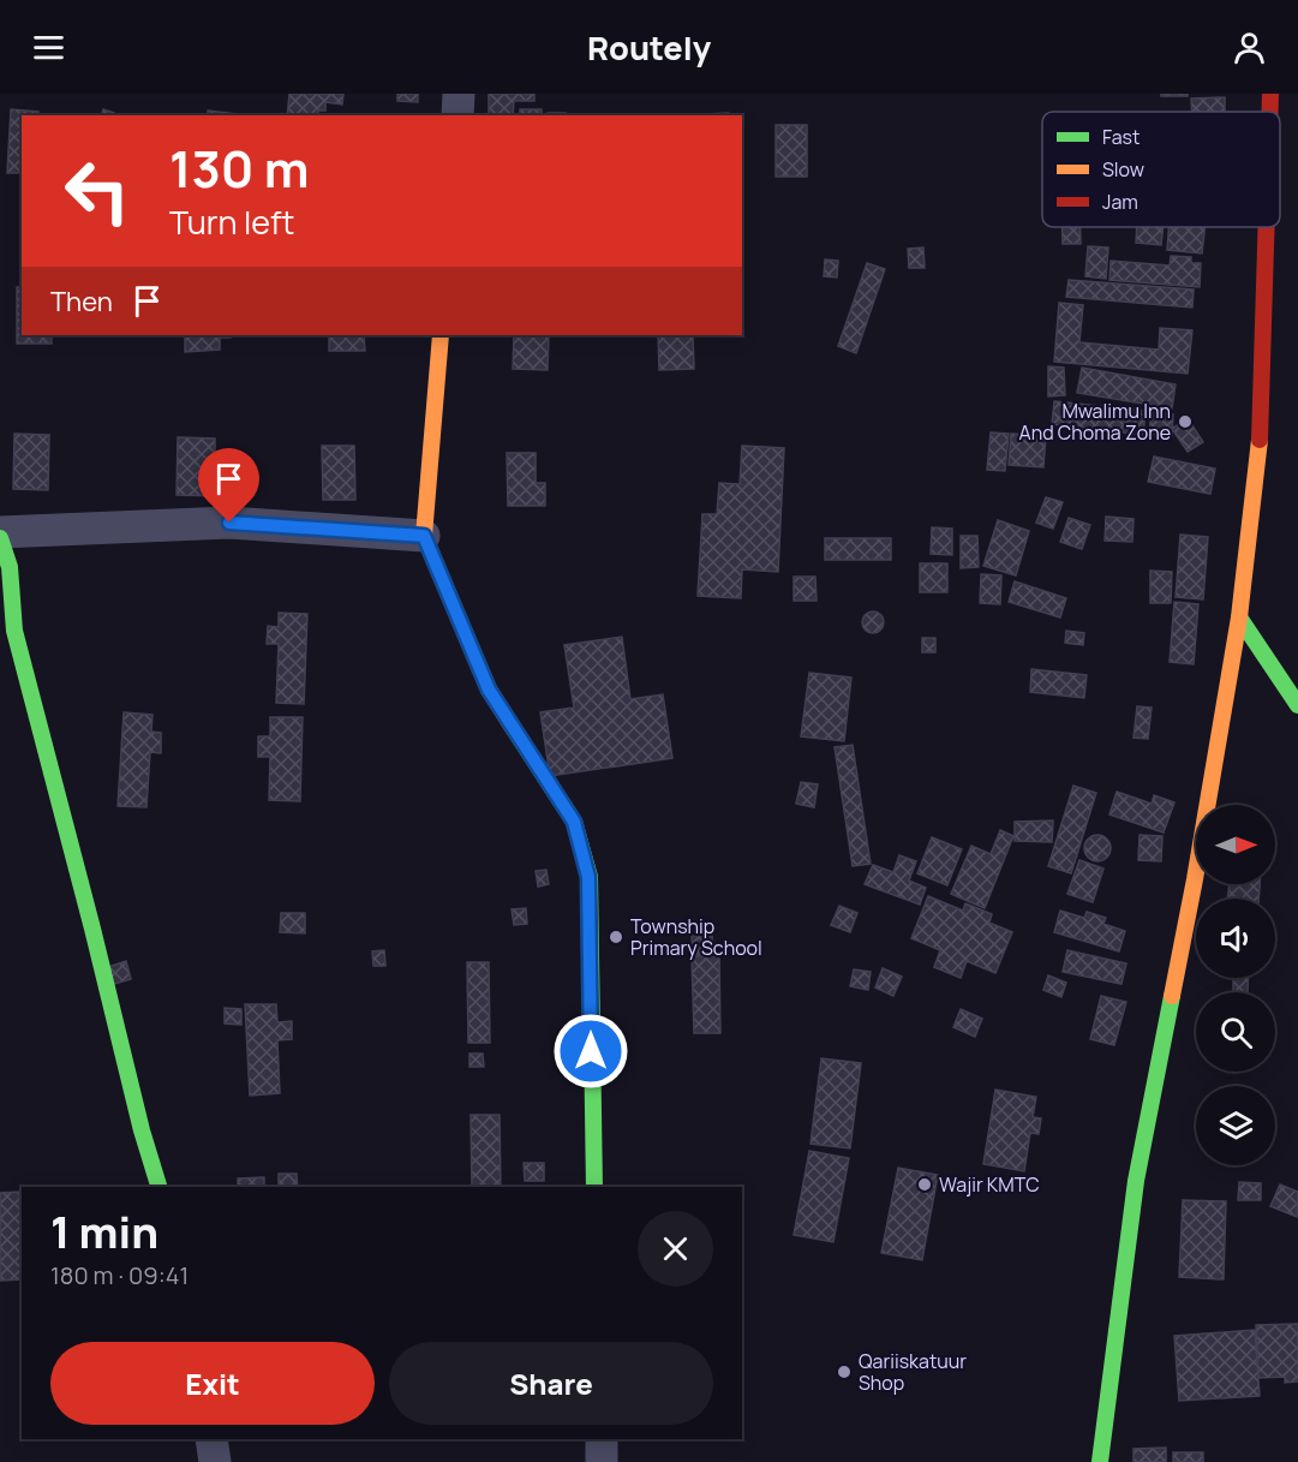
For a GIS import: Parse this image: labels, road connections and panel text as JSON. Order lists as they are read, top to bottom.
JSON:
{
  "places": [
    "Mwalimu Inn And Choma Zone",
    "Township Primary School",
    "Wajir KMTC",
    "Qariiskatuur Shop"
  ],
  "legend": ["Fast", "Slow", "Jam"],
  "north": "right",
  "page": {
    "header": "Routely",
    "turn": ["130 m", "Turn left"],
    "then": "Then",
    "heading": ["1 min", "180 m · 09:41"],
    "buttons": ["Exit", "Share"]
  }
}
